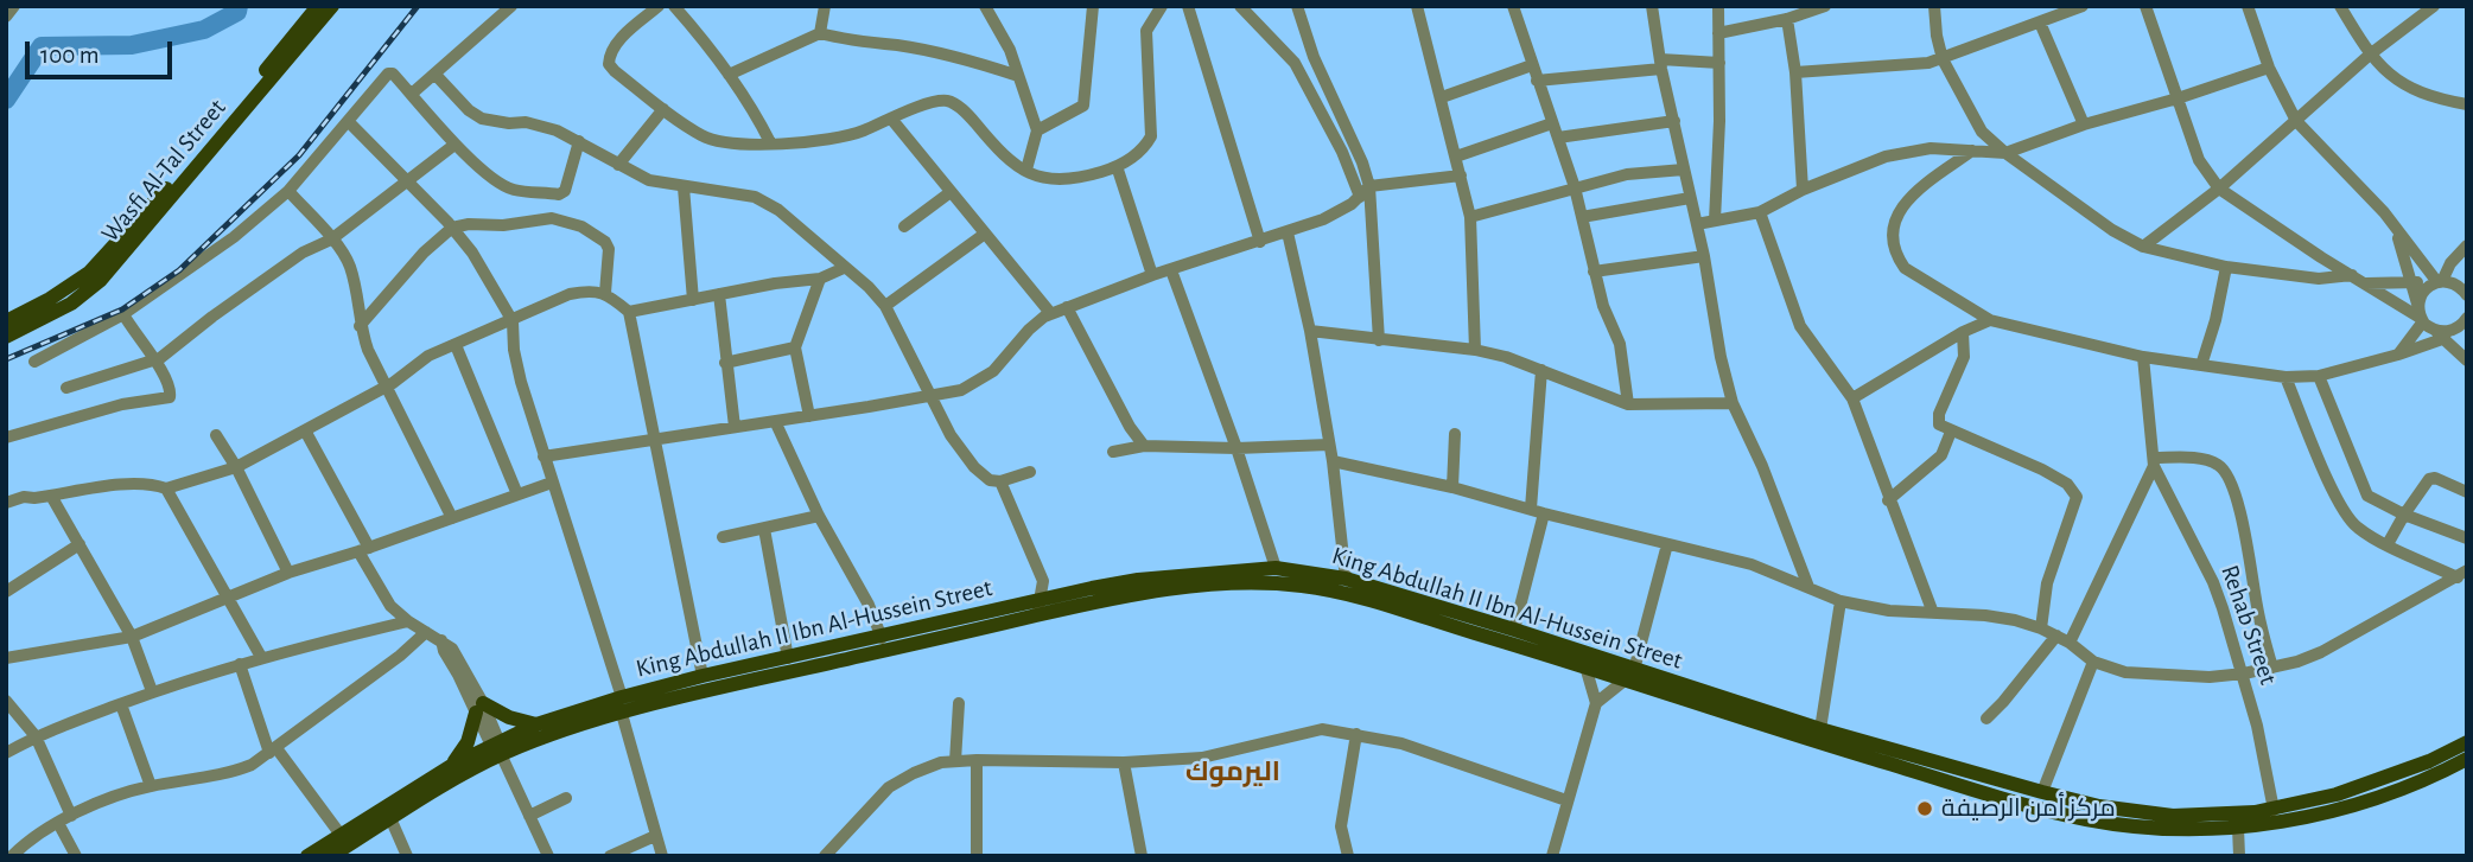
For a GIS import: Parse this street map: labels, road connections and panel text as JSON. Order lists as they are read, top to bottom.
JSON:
{
  "streets": {
    "main road": ["Wasfi Al-Tal Street", "King Abdullah II Ibn Al-Hussein Street"],
    "street": ["Rehab Street"]
  },
  "crossings": [
    ["King Abdullah II Ibn Al-Hussein Street", "Rehab Street"]
  ],
  "districts": ["اليرموك"],
  "places": ["مركز أمن الرصيفة"],
  "scale_bar": "100 m"
}
